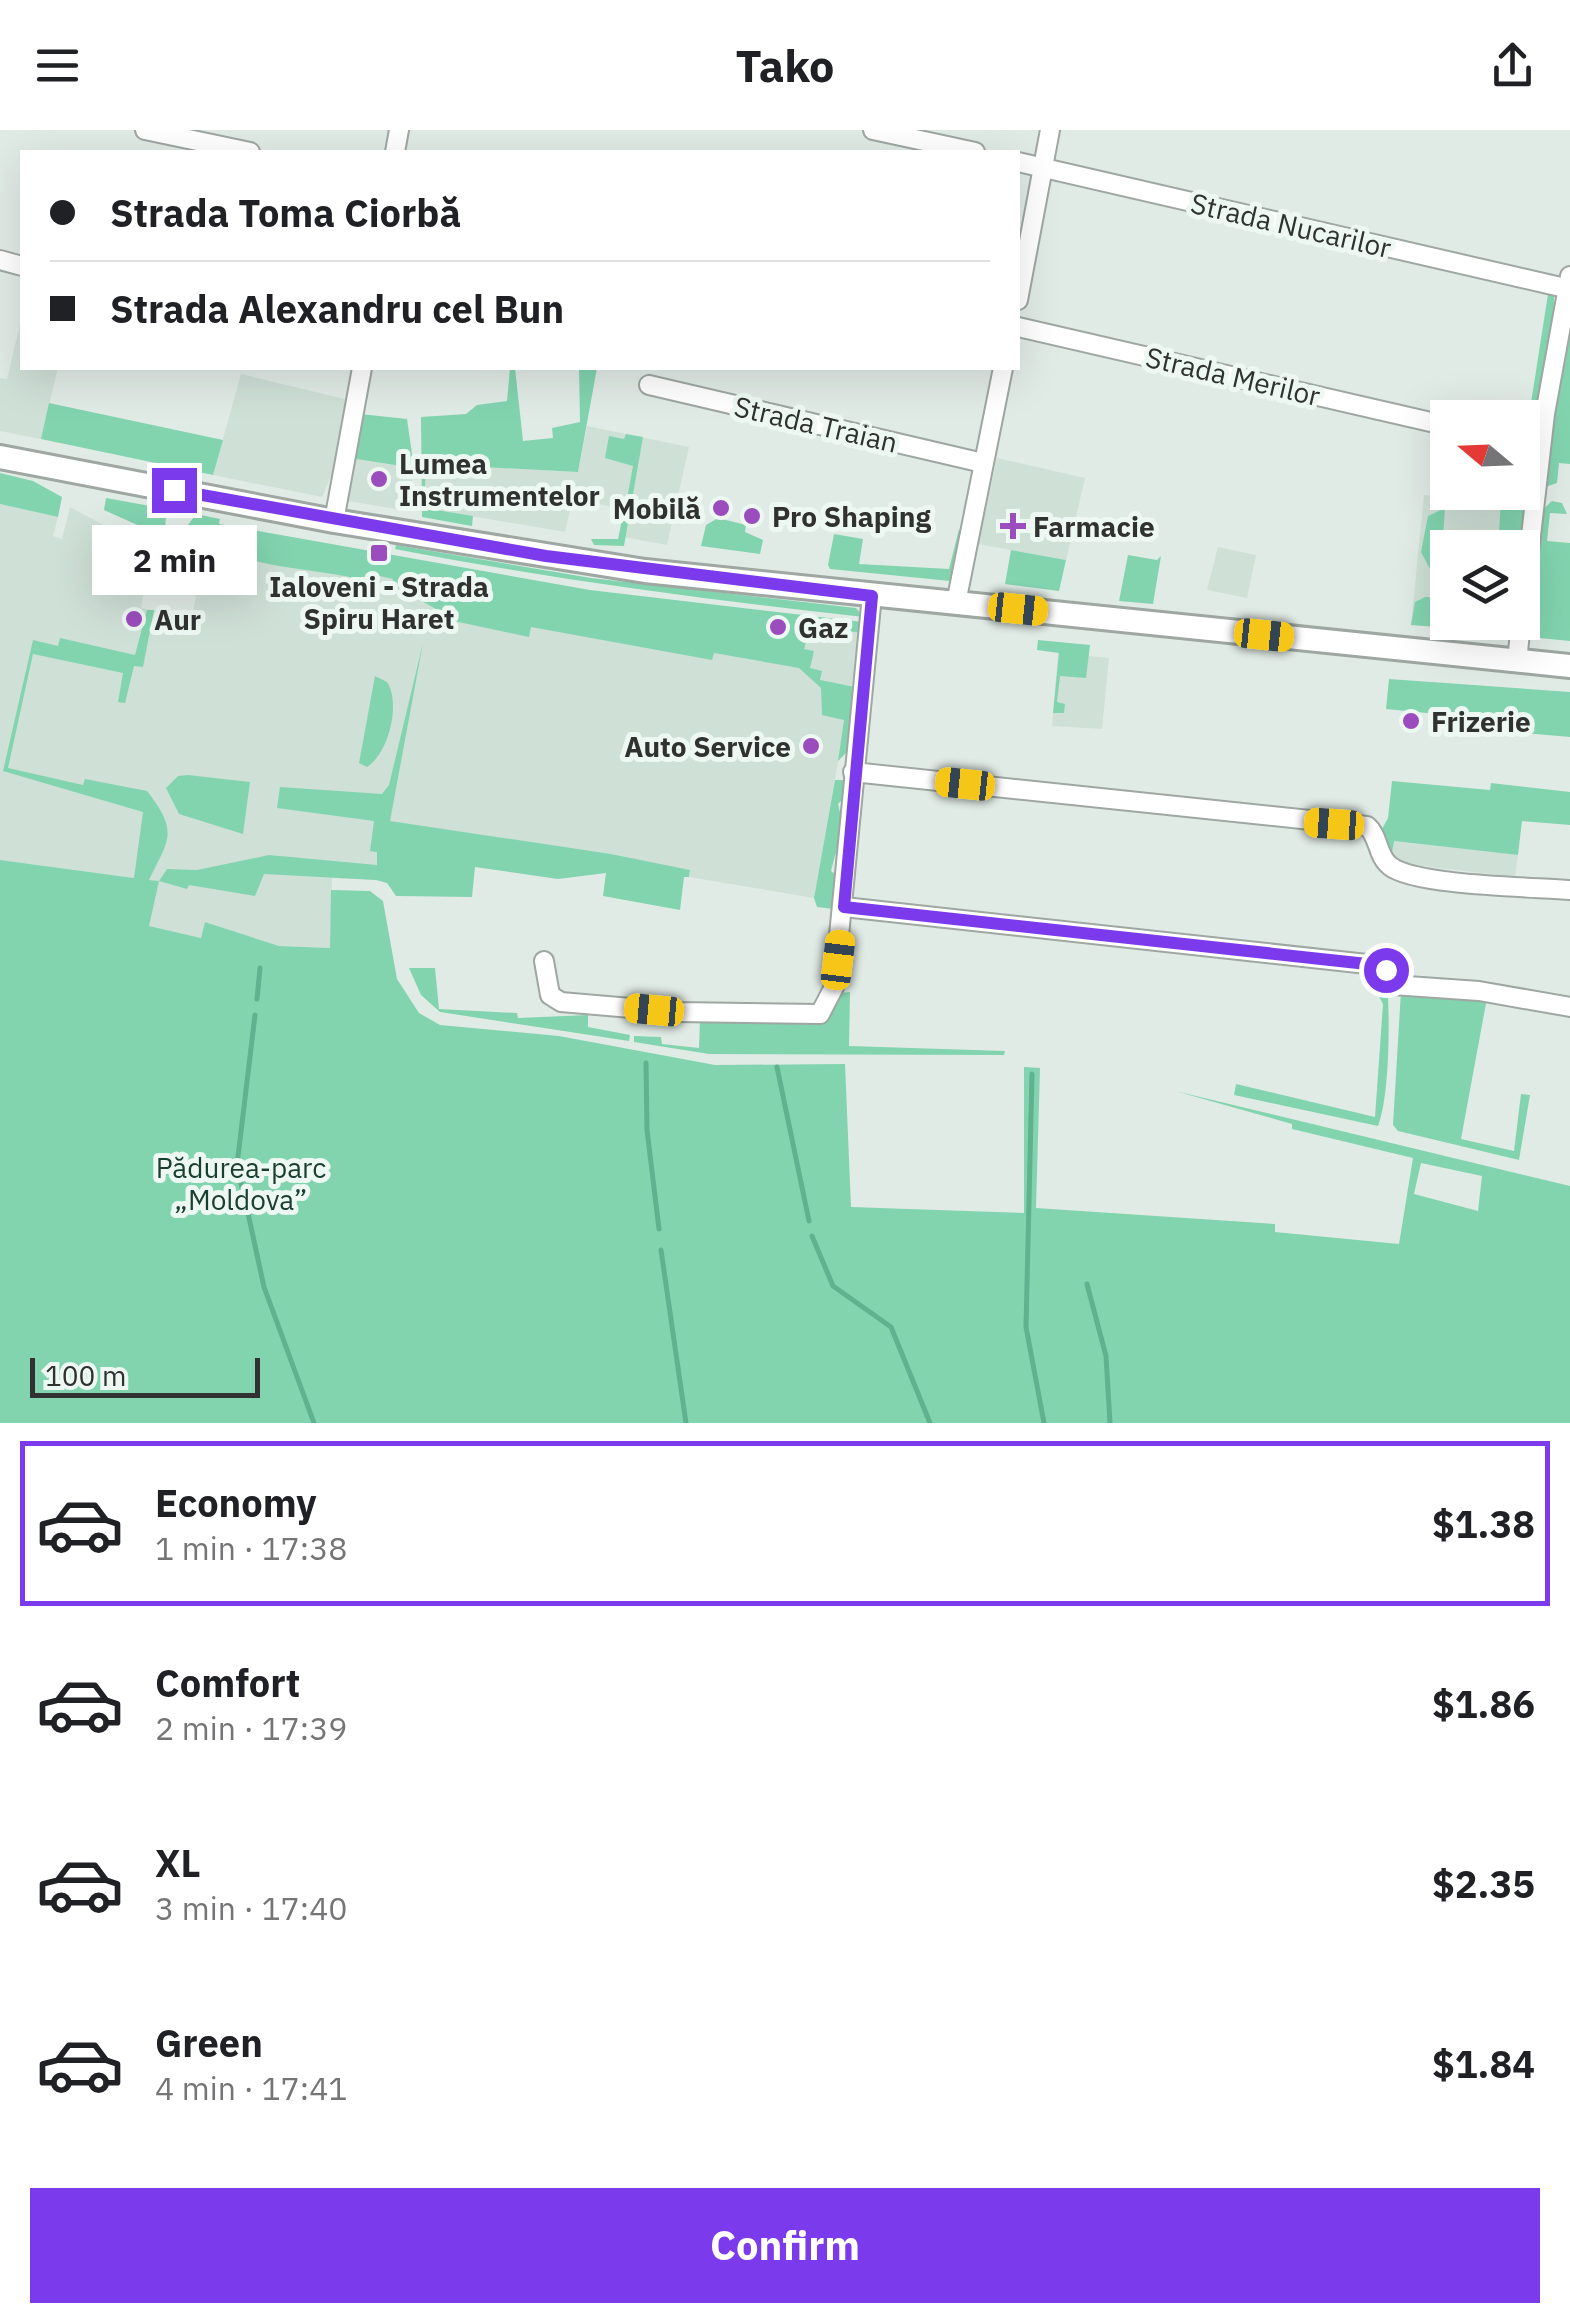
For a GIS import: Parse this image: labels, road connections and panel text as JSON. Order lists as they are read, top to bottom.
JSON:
{
  "streets": {
    "street": ["Strada Nucarilor", "Strada Merilor", "Strada Traian"]
  },
  "parks": ["Pădurea-parc „Moldova”"],
  "places": {
    "other": [
      "Lumea Instrumentelor",
      "Mobilă",
      "Pro Shaping",
      "Aur",
      "Gaz",
      "Frizerie",
      "Auto Service"
    ],
    "health": ["Farmacie"],
    "transit": ["Ialoveni - Strada Spiru Haret"]
  },
  "scale_bar": "100 m",
  "north": "left",
  "page": {
    "header": "Tako",
    "banner": ["Strada Toma Ciorbă", "Strada Alexandru cel Bun"],
    "bubble": "2 min",
    "scale": "100 m",
    "list": [
      {
        "name": "Economy",
        "note": "1 min · 17:38",
        "value": "$1.38"
      },
      {
        "name": "Comfort",
        "note": "2 min · 17:39",
        "value": "$1.86"
      },
      {
        "name": "XL",
        "note": "3 min · 17:40",
        "value": "$2.35"
      },
      {
        "name": "Green",
        "note": "4 min · 17:41",
        "value": "$1.84"
      }
    ],
    "buttons": "Confirm"
  }
}
